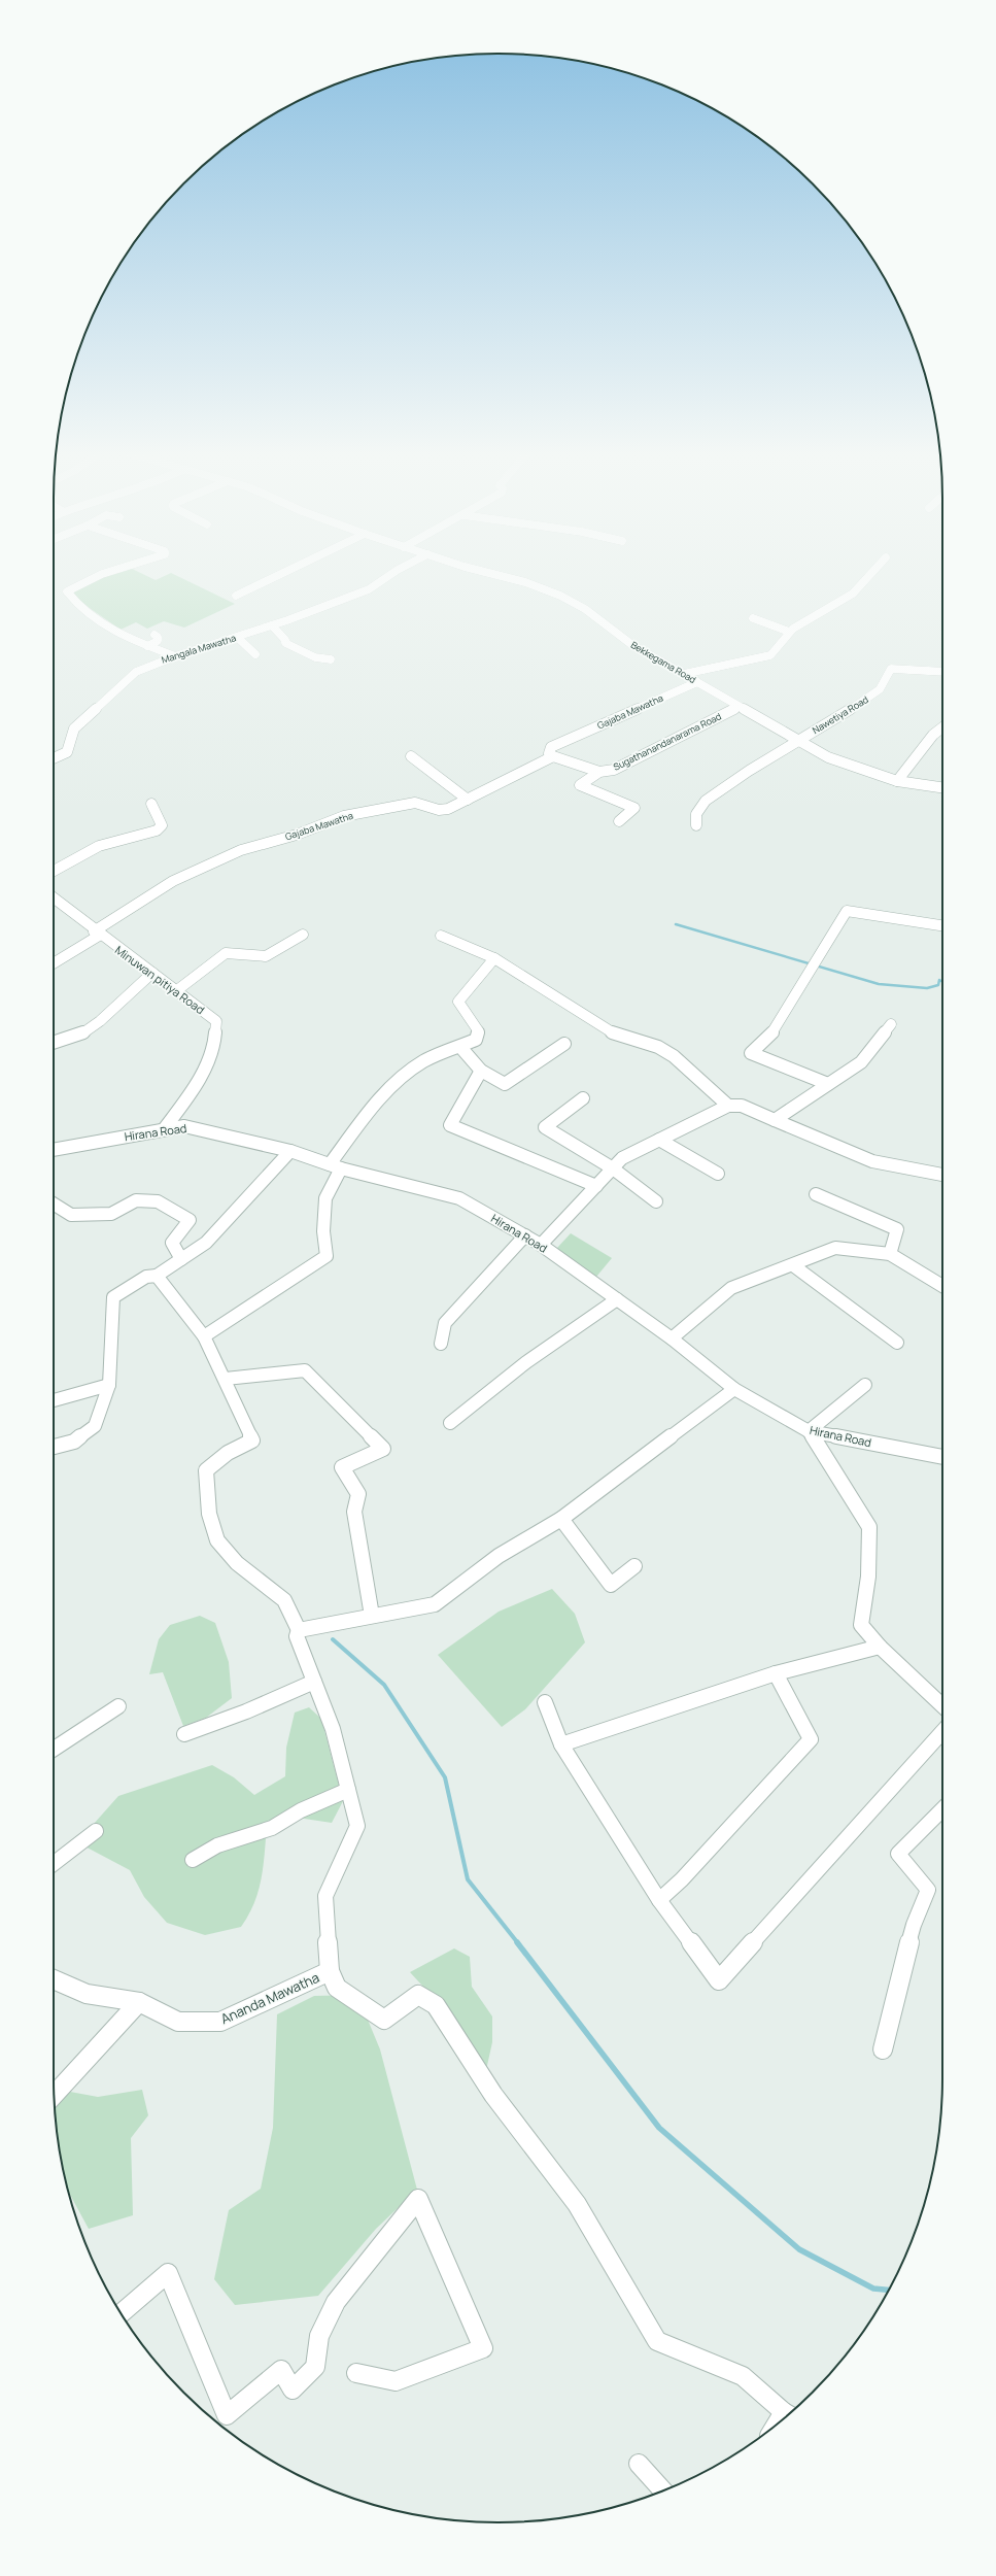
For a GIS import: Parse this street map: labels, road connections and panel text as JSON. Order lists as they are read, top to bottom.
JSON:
{
  "streets": {
    "street": [
      "Mangala Mawatha",
      "Bekkegama Road",
      "Gajaba Mawatha",
      "Nawetiya Road",
      "Sugathanandanarama Road",
      "Minuwan pitiya Road",
      "Hirana Road",
      "Ananda Mawatha"
    ]
  },
  "crossings": [
    ["Bekkegama Road", "Gajaba Mawatha"],
    ["Bekkegama Road", "Nawetiya Road"],
    ["Bekkegama Road", "Sugathanandanarama Road"],
    ["Gajaba Mawatha", "Minuwan pitiya Road"],
    ["Minuwan pitiya Road", "Hirana Road"]
  ]
}
